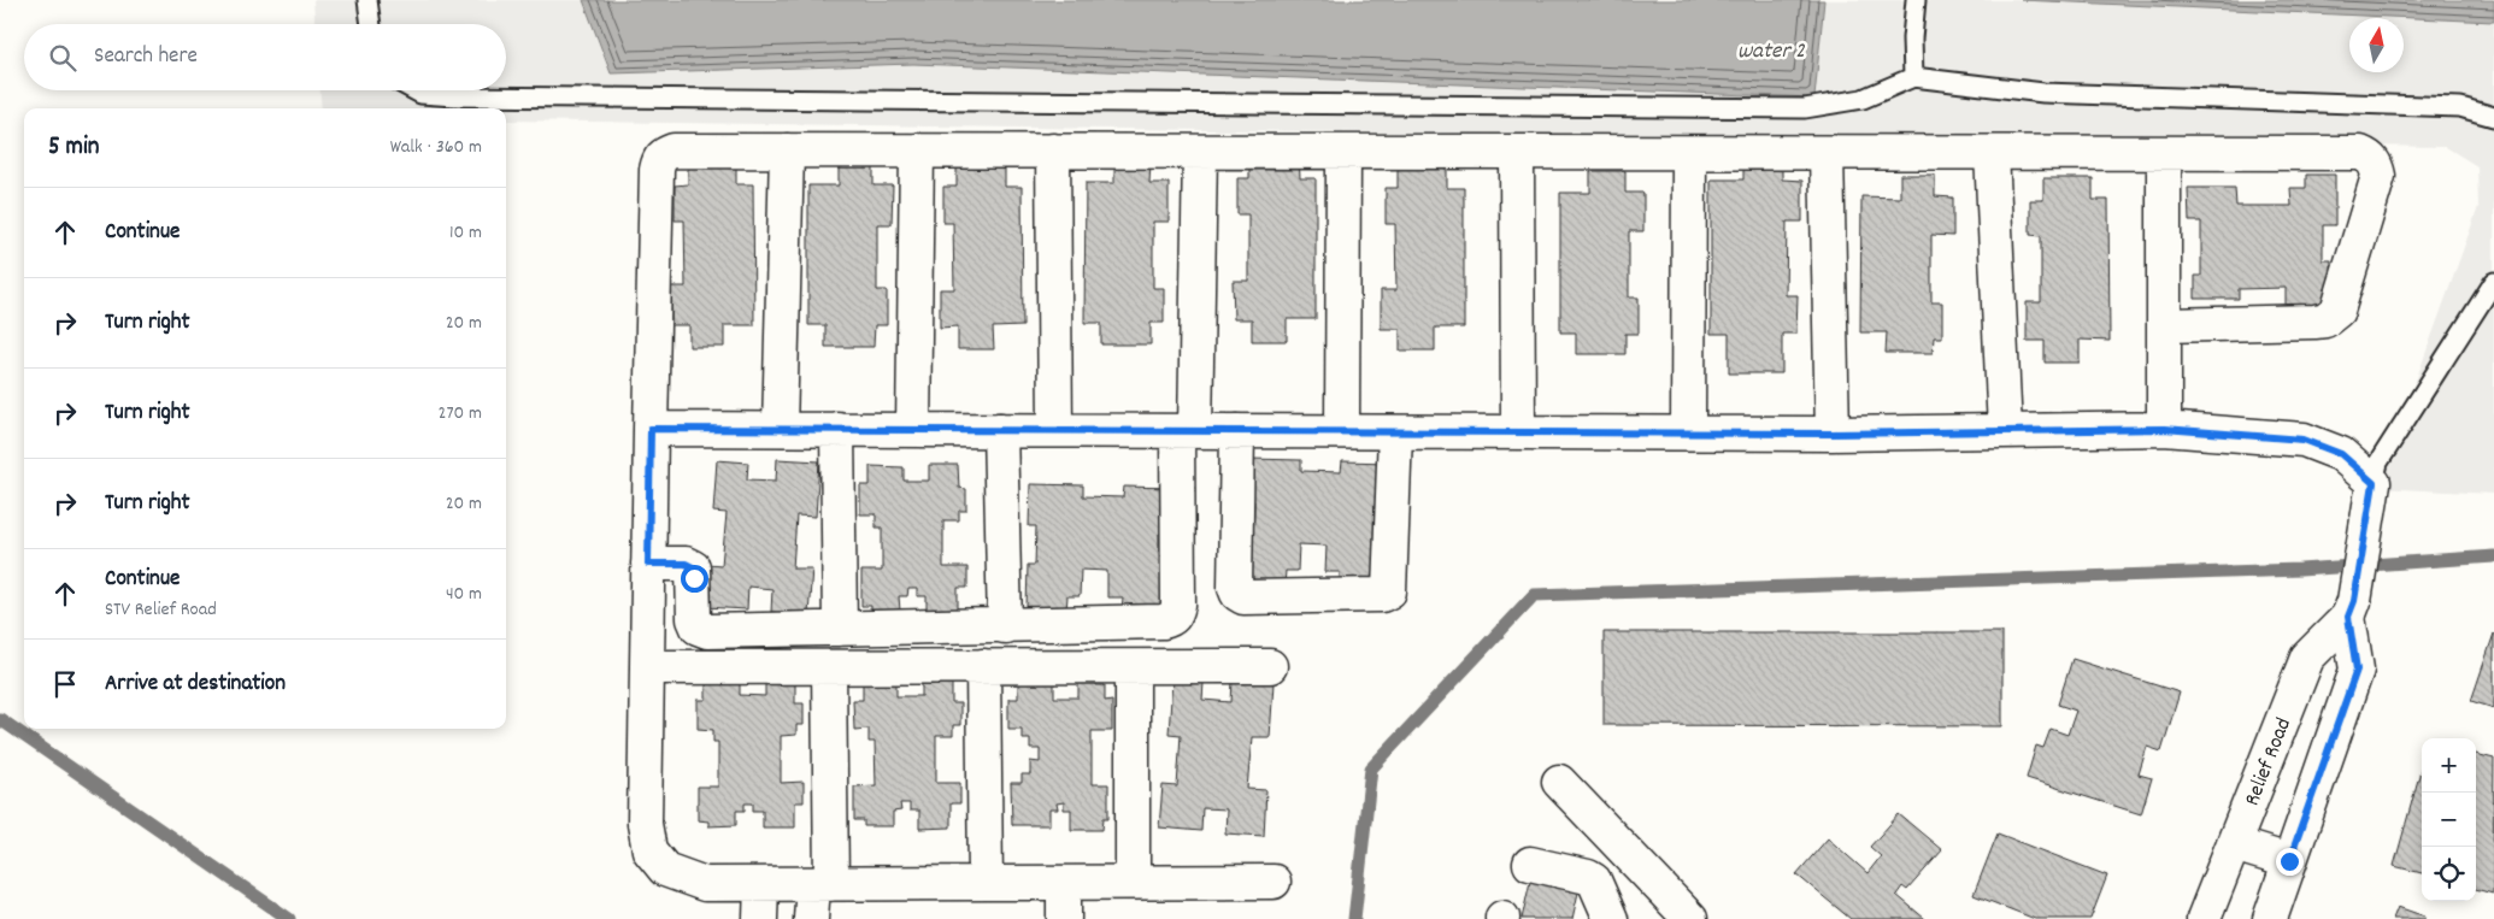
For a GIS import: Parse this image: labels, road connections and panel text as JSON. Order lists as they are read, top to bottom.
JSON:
{
  "streets": {
    "street": ["Relief Road"]
  },
  "water": ["water 2"],
  "north": "top",
  "page": {
    "search": "Search here",
    "heading": ["5 min", "Walk · 360 m"],
    "list": [
      ["Continue", "10 m"],
      ["Turn right", "20 m"],
      ["Turn right", "270 m"],
      ["Turn right", "20 m"],
      ["Continue", "STV Relief Road", "40 m"],
      "Arrive at destination"
    ],
    "map_buttons": ["+", "−"]
  }
}
